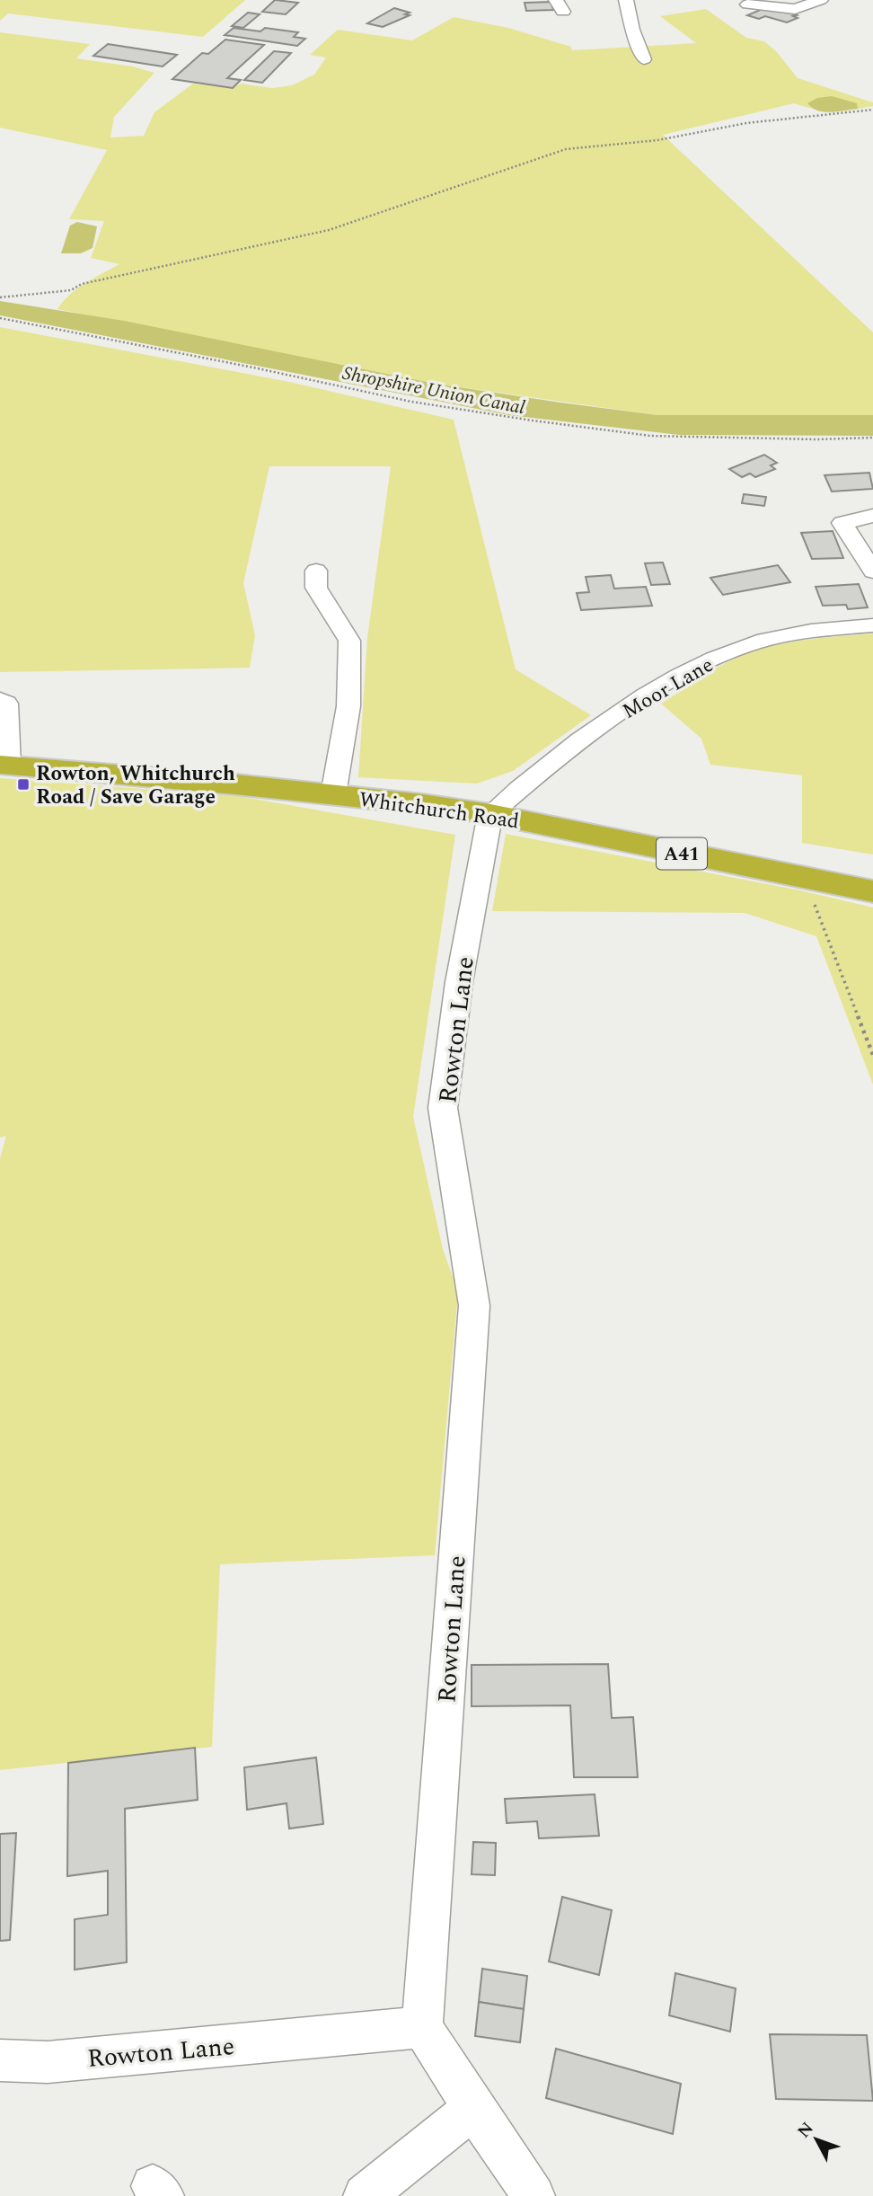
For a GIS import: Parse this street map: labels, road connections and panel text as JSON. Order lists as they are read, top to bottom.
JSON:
{
  "streets": {
    "highway": ["Whitchurch Road", "A41"],
    "street": ["Moor Lane", "Rowton Lane"]
  },
  "crossings": [
    ["Moor Lane", "Whitchurch Road"],
    ["Moor Lane", "Rowton Lane"],
    ["Whitchurch Road", "Rowton Lane"]
  ],
  "water": ["Shropshire Union Canal"],
  "places": {
    "transit": ["Rowton, Whitchurch Road / Save Garage"]
  },
  "north": "top left"
}
